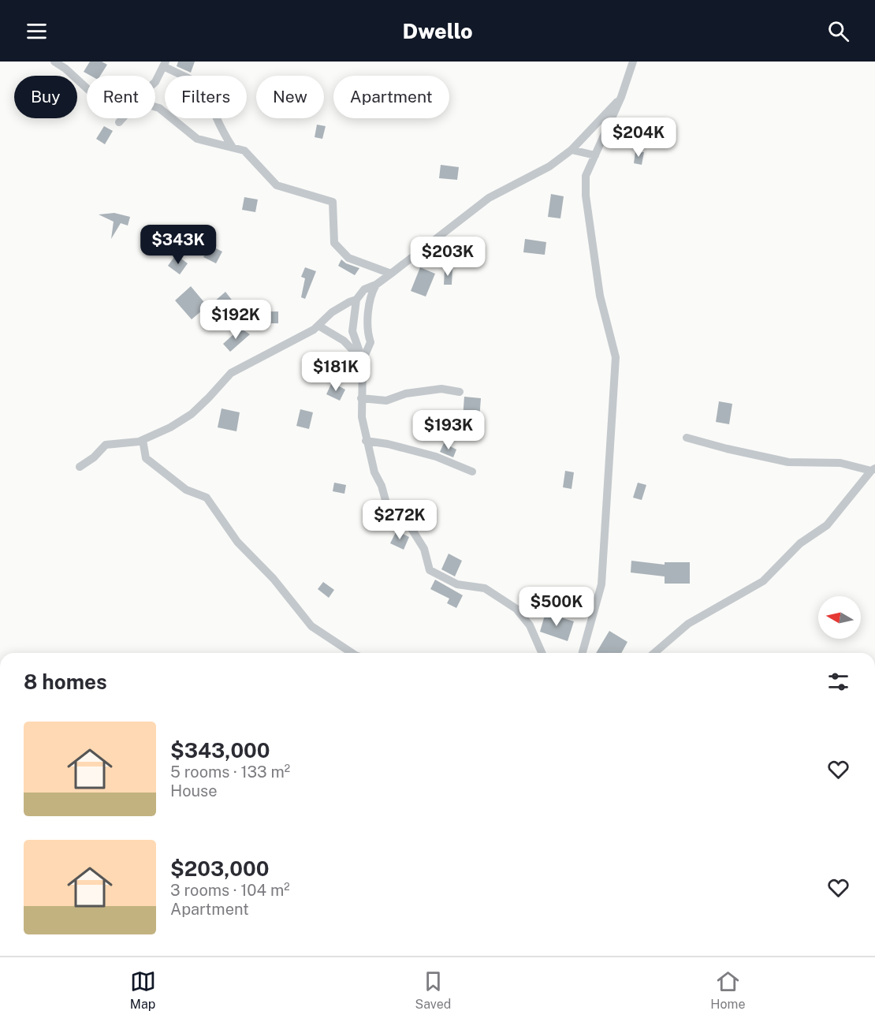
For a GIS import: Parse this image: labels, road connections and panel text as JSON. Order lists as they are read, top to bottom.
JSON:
{
  "north": "left",
  "page": {
    "header": "Dwello",
    "chip": [
      "Buy",
      "Rent",
      "Filters",
      "New",
      "Apartment"
    ],
    "price": [
      "$204K",
      "$343K",
      "$203K",
      "$192K",
      "$181K",
      "$193K",
      "$272K",
      "$500K"
    ],
    "heading": "8 homes",
    "list": [
      {
        "name": "$343,000",
        "note": "5 rooms · 133 m² · House"
      },
      {
        "name": "$203,000",
        "note": "3 rooms · 104 m² · Apartment"
      }
    ],
    "tabs": ["Map", "Saved", "Home"]
  }
}
